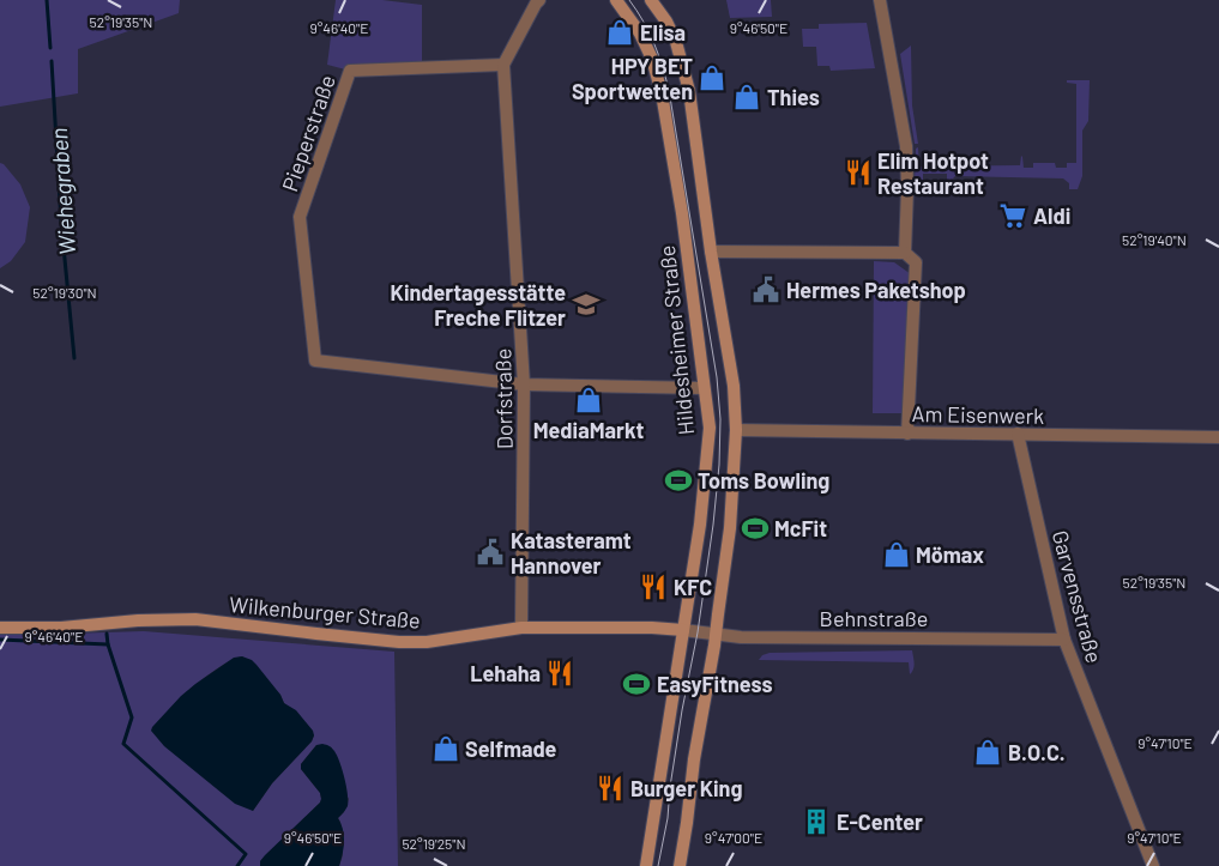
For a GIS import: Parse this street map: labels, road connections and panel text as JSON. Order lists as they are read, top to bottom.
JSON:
{
  "streets": {
    "main road": ["Hildesheimer Straße", "Wilkenburger Straße"],
    "street": [
      "Pieperstraße",
      "Dorfstraße",
      "Am Eisenwerk",
      "Garvensstraße",
      "Behnstraße"
    ]
  },
  "crossings": [
    ["Pieperstraße", "Dorfstraße"],
    ["Hildesheimer Straße", "Am Eisenwerk"],
    ["Hildesheimer Straße", "Wilkenburger Straße"],
    ["Hildesheimer Straße", "Behnstraße"],
    ["Dorfstraße", "Wilkenburger Straße"],
    ["Am Eisenwerk", "Garvensstraße"],
    ["Garvensstraße", "Behnstraße"],
    ["Wilkenburger Straße", "Behnstraße"]
  ],
  "water": ["Wiehegraben"],
  "places": {
    "shop": [
      "Elisa",
      "HPY BET Sportwetten",
      "Thies",
      "MediaMarkt",
      "Mömax",
      "Selfmade",
      "B.O.C."
    ],
    "restaurant": [
      "Elim Hotpot Restaurant",
      "KFC",
      "Lehaha",
      "Burger King"
    ],
    "supermarket": ["Aldi"],
    "public building": ["Hermes Paketshop", "Katasteramt Hannover"],
    "school or university": ["Kindertagesstätte Freche Flitzer"],
    "sports": ["Toms Bowling", "McFit", "EasyFitness"],
    "building": ["E-Center"]
  },
  "coordinates": [
    "52°19'35\"N",
    "9°46'40\"E",
    "9°46'50\"E",
    "52°19'40\"N",
    "52°19'30\"N",
    "9°47'10\"E",
    "9°47'00\"E",
    "52°19'25\"N"
  ]
}
